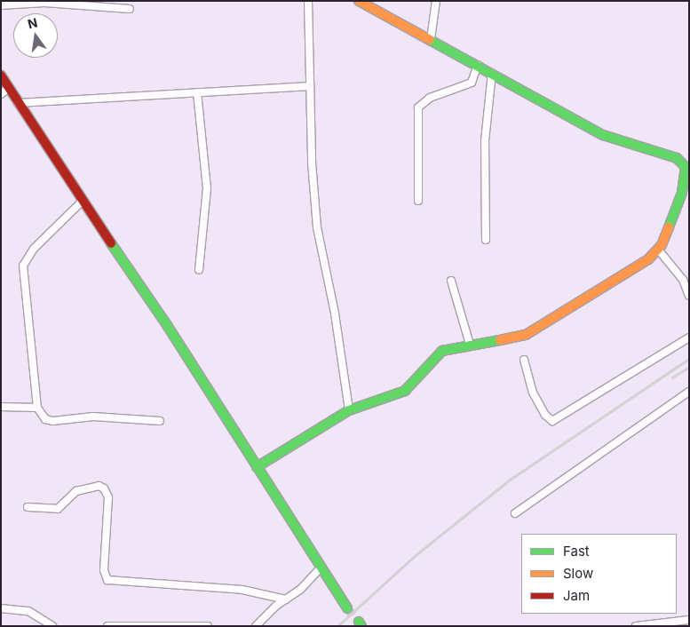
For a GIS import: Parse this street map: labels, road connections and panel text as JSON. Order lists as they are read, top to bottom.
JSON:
{
  "legend": ["Fast", "Slow", "Jam"],
  "north": "top"
}
